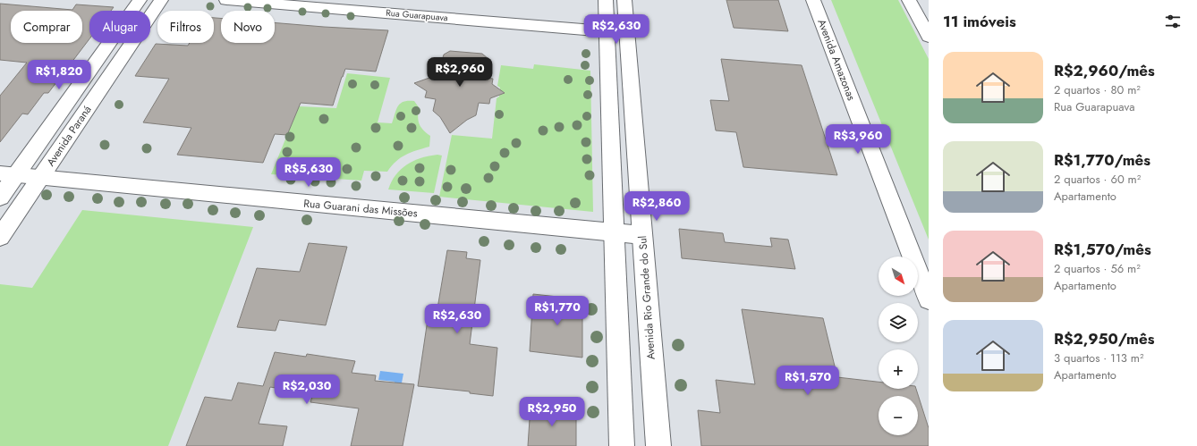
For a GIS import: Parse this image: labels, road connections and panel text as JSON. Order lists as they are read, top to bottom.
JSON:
{
  "streets": {
    "main road": [
      "Rua Guarapuava",
      "Avenida Amazonas",
      "Avenida Paraná",
      "Rua Guarani das Missões",
      "Avenida Rio Grande do Sul"
    ]
  },
  "crossings": [
    ["Rua Guarapuava", "Avenida Rio Grande do Sul"],
    ["Avenida Paraná", "Rua Guarani das Missões"],
    ["Rua Guarani das Missões", "Avenida Rio Grande do Sul"]
  ],
  "north": "bottom right",
  "page": {
    "heading": "11 imóveis",
    "chip": [
      "Comprar",
      "Alugar",
      "Filtros",
      "Novo"
    ],
    "price": [
      "R$2,630",
      "R$2,960",
      "R$1,820",
      "R$3,960",
      "R$5,630",
      "R$2,860",
      "R$1,770",
      "R$2,630",
      "R$1,570",
      "R$2,030",
      "R$2,950"
    ],
    "list": [
      {
        "name": "R$2,960/mês",
        "note": "2 quartos · 80 m² · Rua Guarapuava"
      },
      {
        "name": "R$1,770/mês",
        "note": "2 quartos · 60 m² · Apartamento"
      },
      {
        "name": "R$1,570/mês",
        "note": "2 quartos · 56 m² · Apartamento"
      },
      {
        "name": "R$2,950/mês",
        "note": "3 quartos · 113 m² · Apartamento"
      }
    ],
    "map_buttons": ["+", "−"]
  }
}
